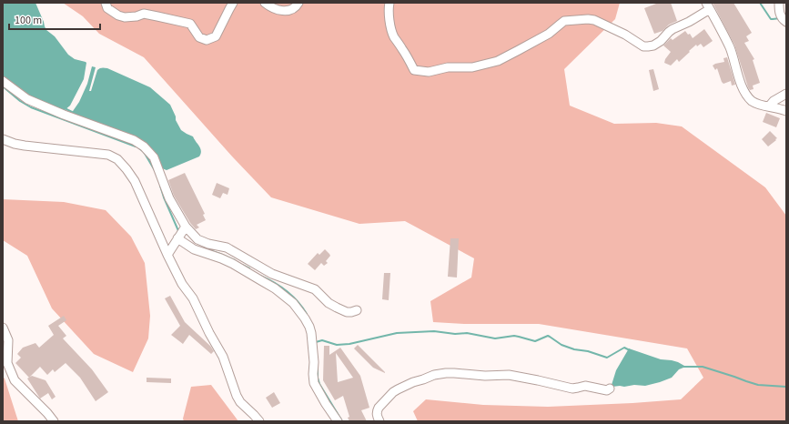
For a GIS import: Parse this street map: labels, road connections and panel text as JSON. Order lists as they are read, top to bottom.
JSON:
{
  "scale_bar": "100 m"
}
